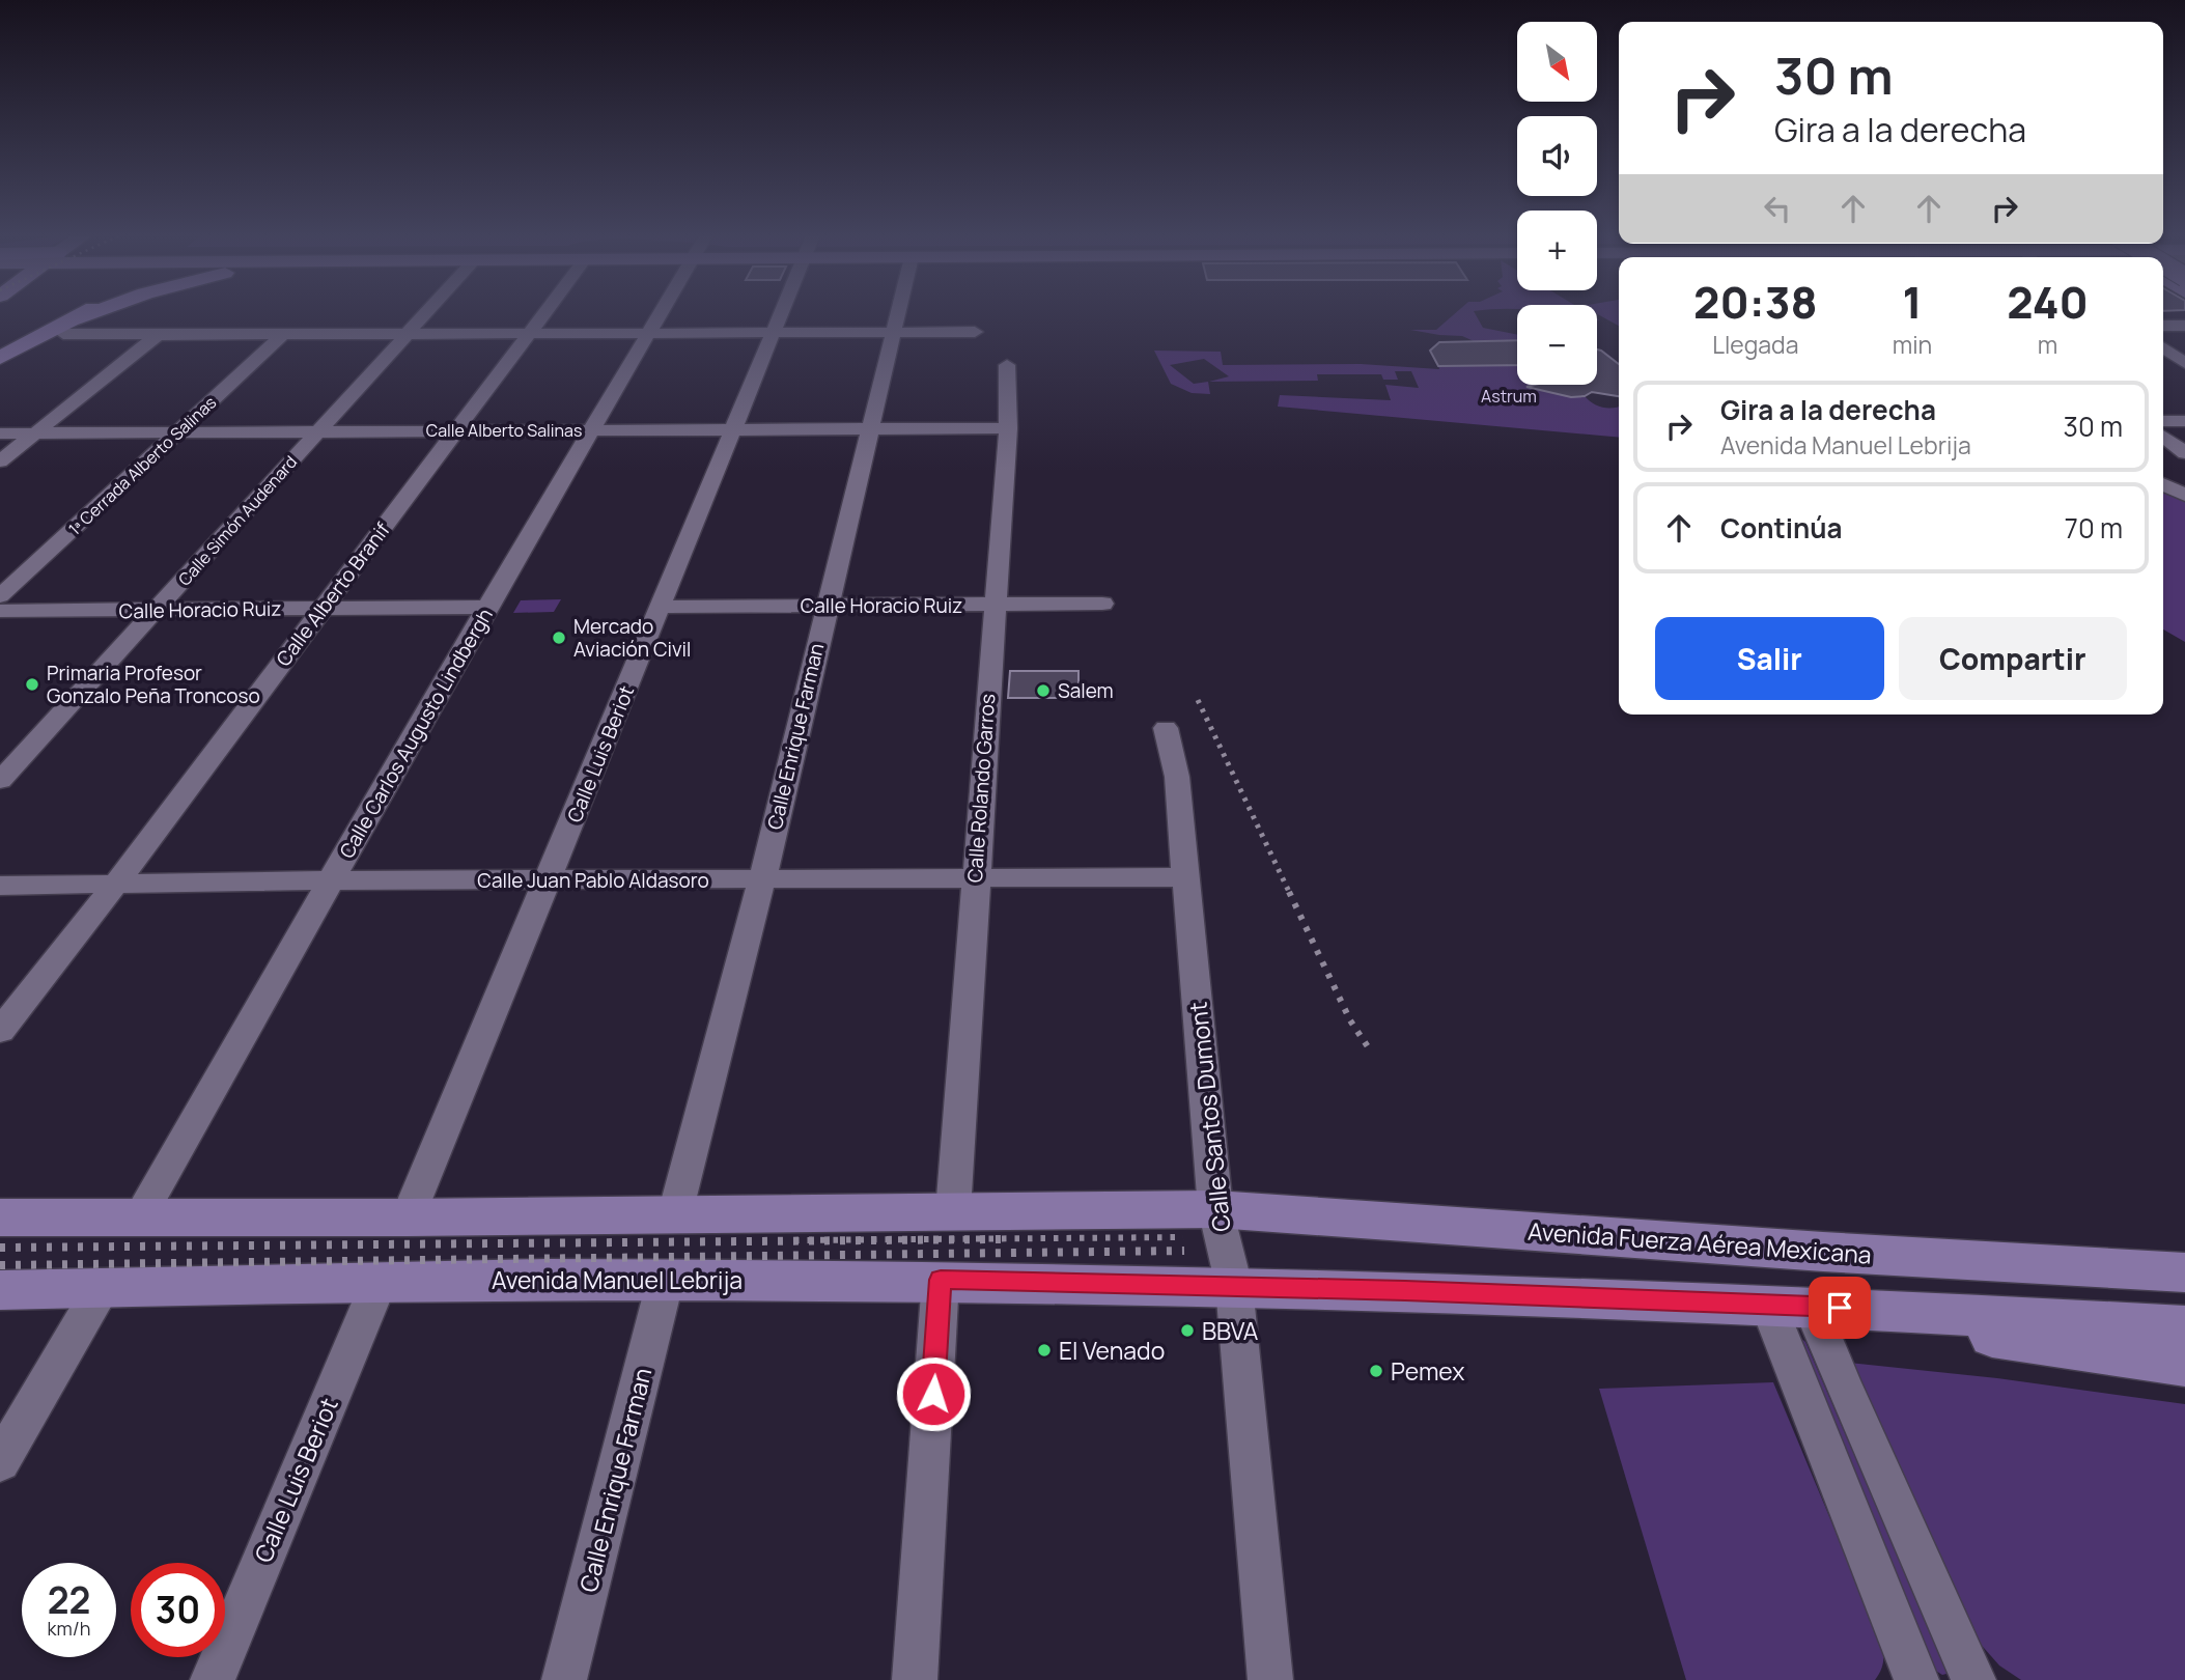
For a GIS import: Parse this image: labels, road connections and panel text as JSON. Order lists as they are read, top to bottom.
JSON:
{
  "streets": {
    "main road": ["Avenida Fuerza Aérea Mexicana", "Avenida Manuel Lebrija"],
    "street": [
      "Calle Alberto Salinas",
      "1ª Cerrada Alberto Salinas",
      "Calle Simón Audenard",
      "Calle Alberto Branif",
      "Calle Horacio Ruiz",
      "Calle Carlos Augusto Lindbergh",
      "Calle Enrique Farman",
      "Calle Luis Beriot",
      "Calle Rolando Garros",
      "Calle Juan Pablo Aldasoro",
      "Calle Santos Dumont"
    ]
  },
  "crossings": [
    ["Calle Alberto Salinas", "1ª Cerrada Alberto Salinas"],
    ["Calle Alberto Salinas", "Calle Simón Audenard"],
    ["Calle Alberto Salinas", "Calle Alberto Branif"],
    ["Calle Alberto Salinas", "Calle Carlos Augusto Lindbergh"],
    ["Calle Alberto Salinas", "Calle Enrique Farman"],
    ["Calle Alberto Salinas", "Calle Luis Beriot"],
    ["Calle Alberto Salinas", "Calle Rolando Garros"],
    ["Calle Simón Audenard", "Calle Horacio Ruiz"],
    ["Calle Alberto Branif", "Calle Horacio Ruiz"],
    ["Calle Alberto Branif", "Calle Juan Pablo Aldasoro"],
    ["Calle Horacio Ruiz", "Calle Carlos Augusto Lindbergh"],
    ["Calle Horacio Ruiz", "Calle Enrique Farman"],
    ["Calle Horacio Ruiz", "Calle Luis Beriot"],
    ["Calle Horacio Ruiz", "Calle Rolando Garros"],
    ["Calle Carlos Augusto Lindbergh", "Calle Juan Pablo Aldasoro"],
    ["Calle Enrique Farman", "Calle Juan Pablo Aldasoro"],
    ["Calle Enrique Farman", "Avenida Manuel Lebrija"],
    ["Calle Luis Beriot", "Calle Juan Pablo Aldasoro"],
    ["Calle Luis Beriot", "Avenida Manuel Lebrija"],
    ["Calle Rolando Garros", "Calle Juan Pablo Aldasoro"],
    ["Calle Juan Pablo Aldasoro", "Calle Santos Dumont"],
    ["Calle Santos Dumont", "Avenida Fuerza Aérea Mexicana"],
    ["Calle Santos Dumont", "Avenida Manuel Lebrija"]
  ],
  "parks": ["Astrum"],
  "places": [
    "Mercado Aviación Civil",
    "Primaria Profesor Gonzalo Peña Troncoso",
    "Salem",
    "BBVA",
    "El Venado",
    "Pemex"
  ],
  "north": "bottom right",
  "page": {
    "map_buttons": ["+", "−"],
    "turn": ["30 m", "Gira a la derecha"],
    "eta": [
      "20:38",
      "Llegada",
      "1",
      "min",
      "240",
      "m"
    ],
    "list": [
      {
        "name": "Gira a la derecha",
        "note": "Avenida Manuel Lebrija",
        "value": "30 m"
      },
      {
        "name": "Continúa",
        "value": "70 m"
      }
    ],
    "buttons": ["Salir", "Compartir"],
    "speed": "22 km/h",
    "limit": "30"
  }
}
